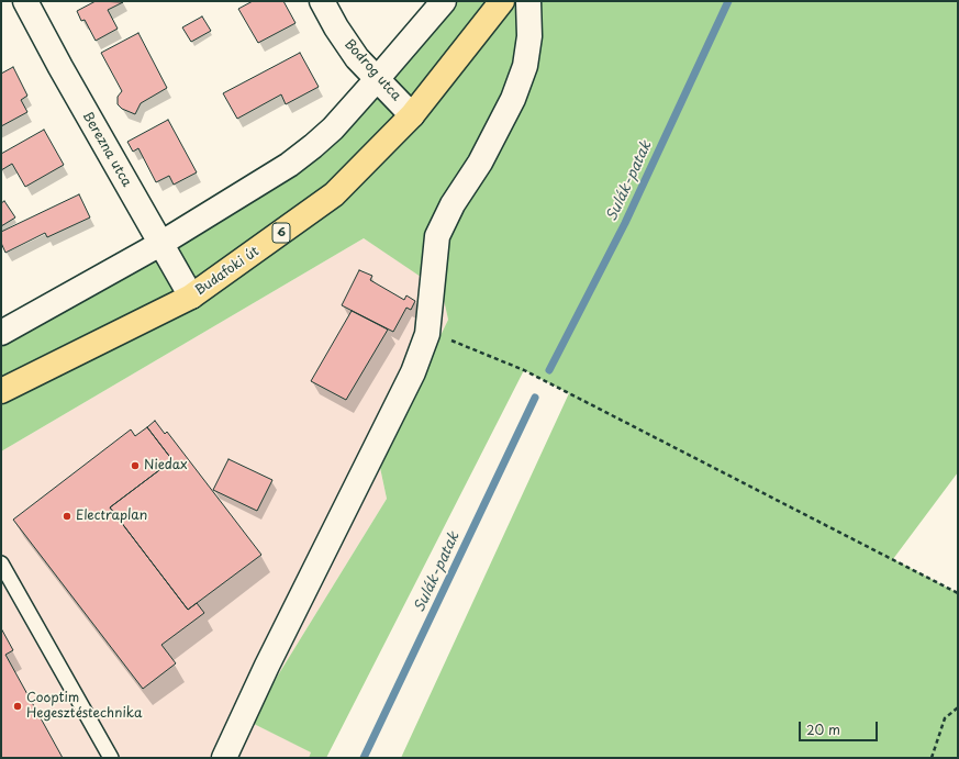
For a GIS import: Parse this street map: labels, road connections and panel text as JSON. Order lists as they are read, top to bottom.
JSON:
{
  "streets": {
    "main road": ["6", "Budafoki út"],
    "street": ["Bodrog utca", "Berezna utca"]
  },
  "crossings": [
    ["Bodrog utca", "Budafoki út"],
    ["Berezna utca", "Budafoki út"]
  ],
  "water": ["Sulák-patak"],
  "places": ["Niedax", "Electraplan", "Cooptim Hegesztéstechnika"],
  "scale_bar": "20 m"
}
